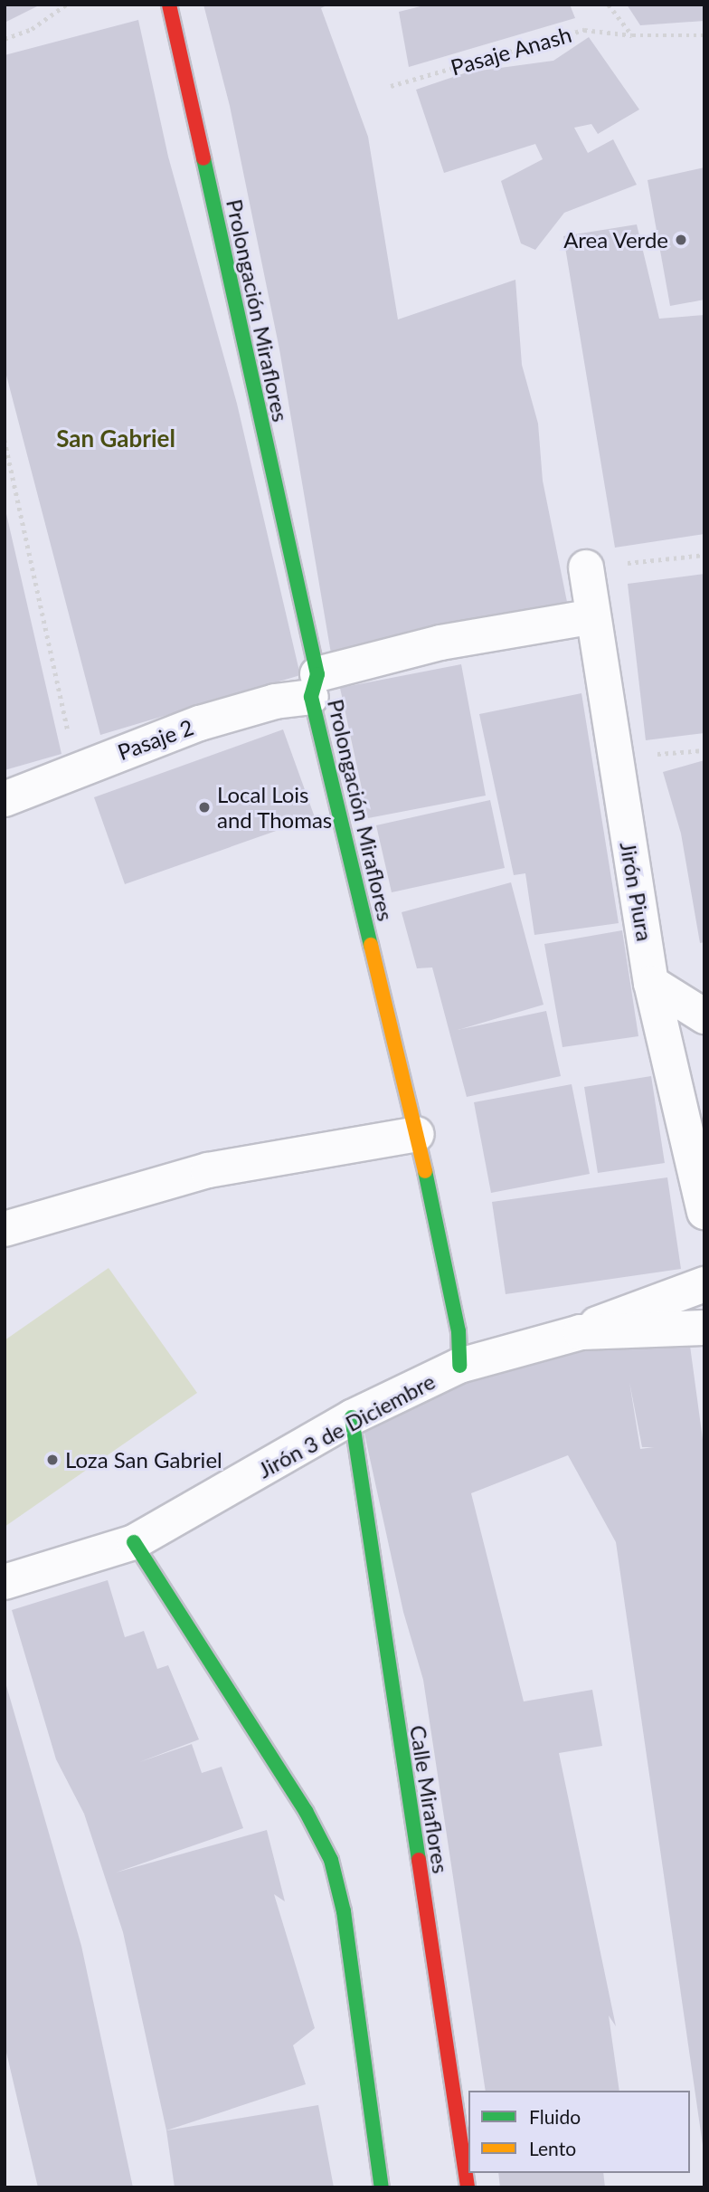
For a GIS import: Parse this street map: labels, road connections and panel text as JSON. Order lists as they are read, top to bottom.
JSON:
{
  "streets": {
    "street": [
      "Prolongación Miraflores",
      "Pasaje 2",
      "Jirón Piura",
      "Jirón 3 de Diciembre",
      "Calle Miraflores"
    ],
    "path": ["Pasaje Anash"]
  },
  "crossings": [
    ["Prolongación Miraflores", "Pasaje 2"],
    ["Prolongación Miraflores", "Jirón 3 de Diciembre"],
    ["Pasaje 2", "Jirón Piura"],
    ["Jirón 3 de Diciembre", "Calle Miraflores"]
  ],
  "districts": ["San Gabriel"],
  "places": ["Area Verde", "Local Lois and Thomas", "Loza San Gabriel"],
  "legend": ["Fluido", "Lento"]
}
